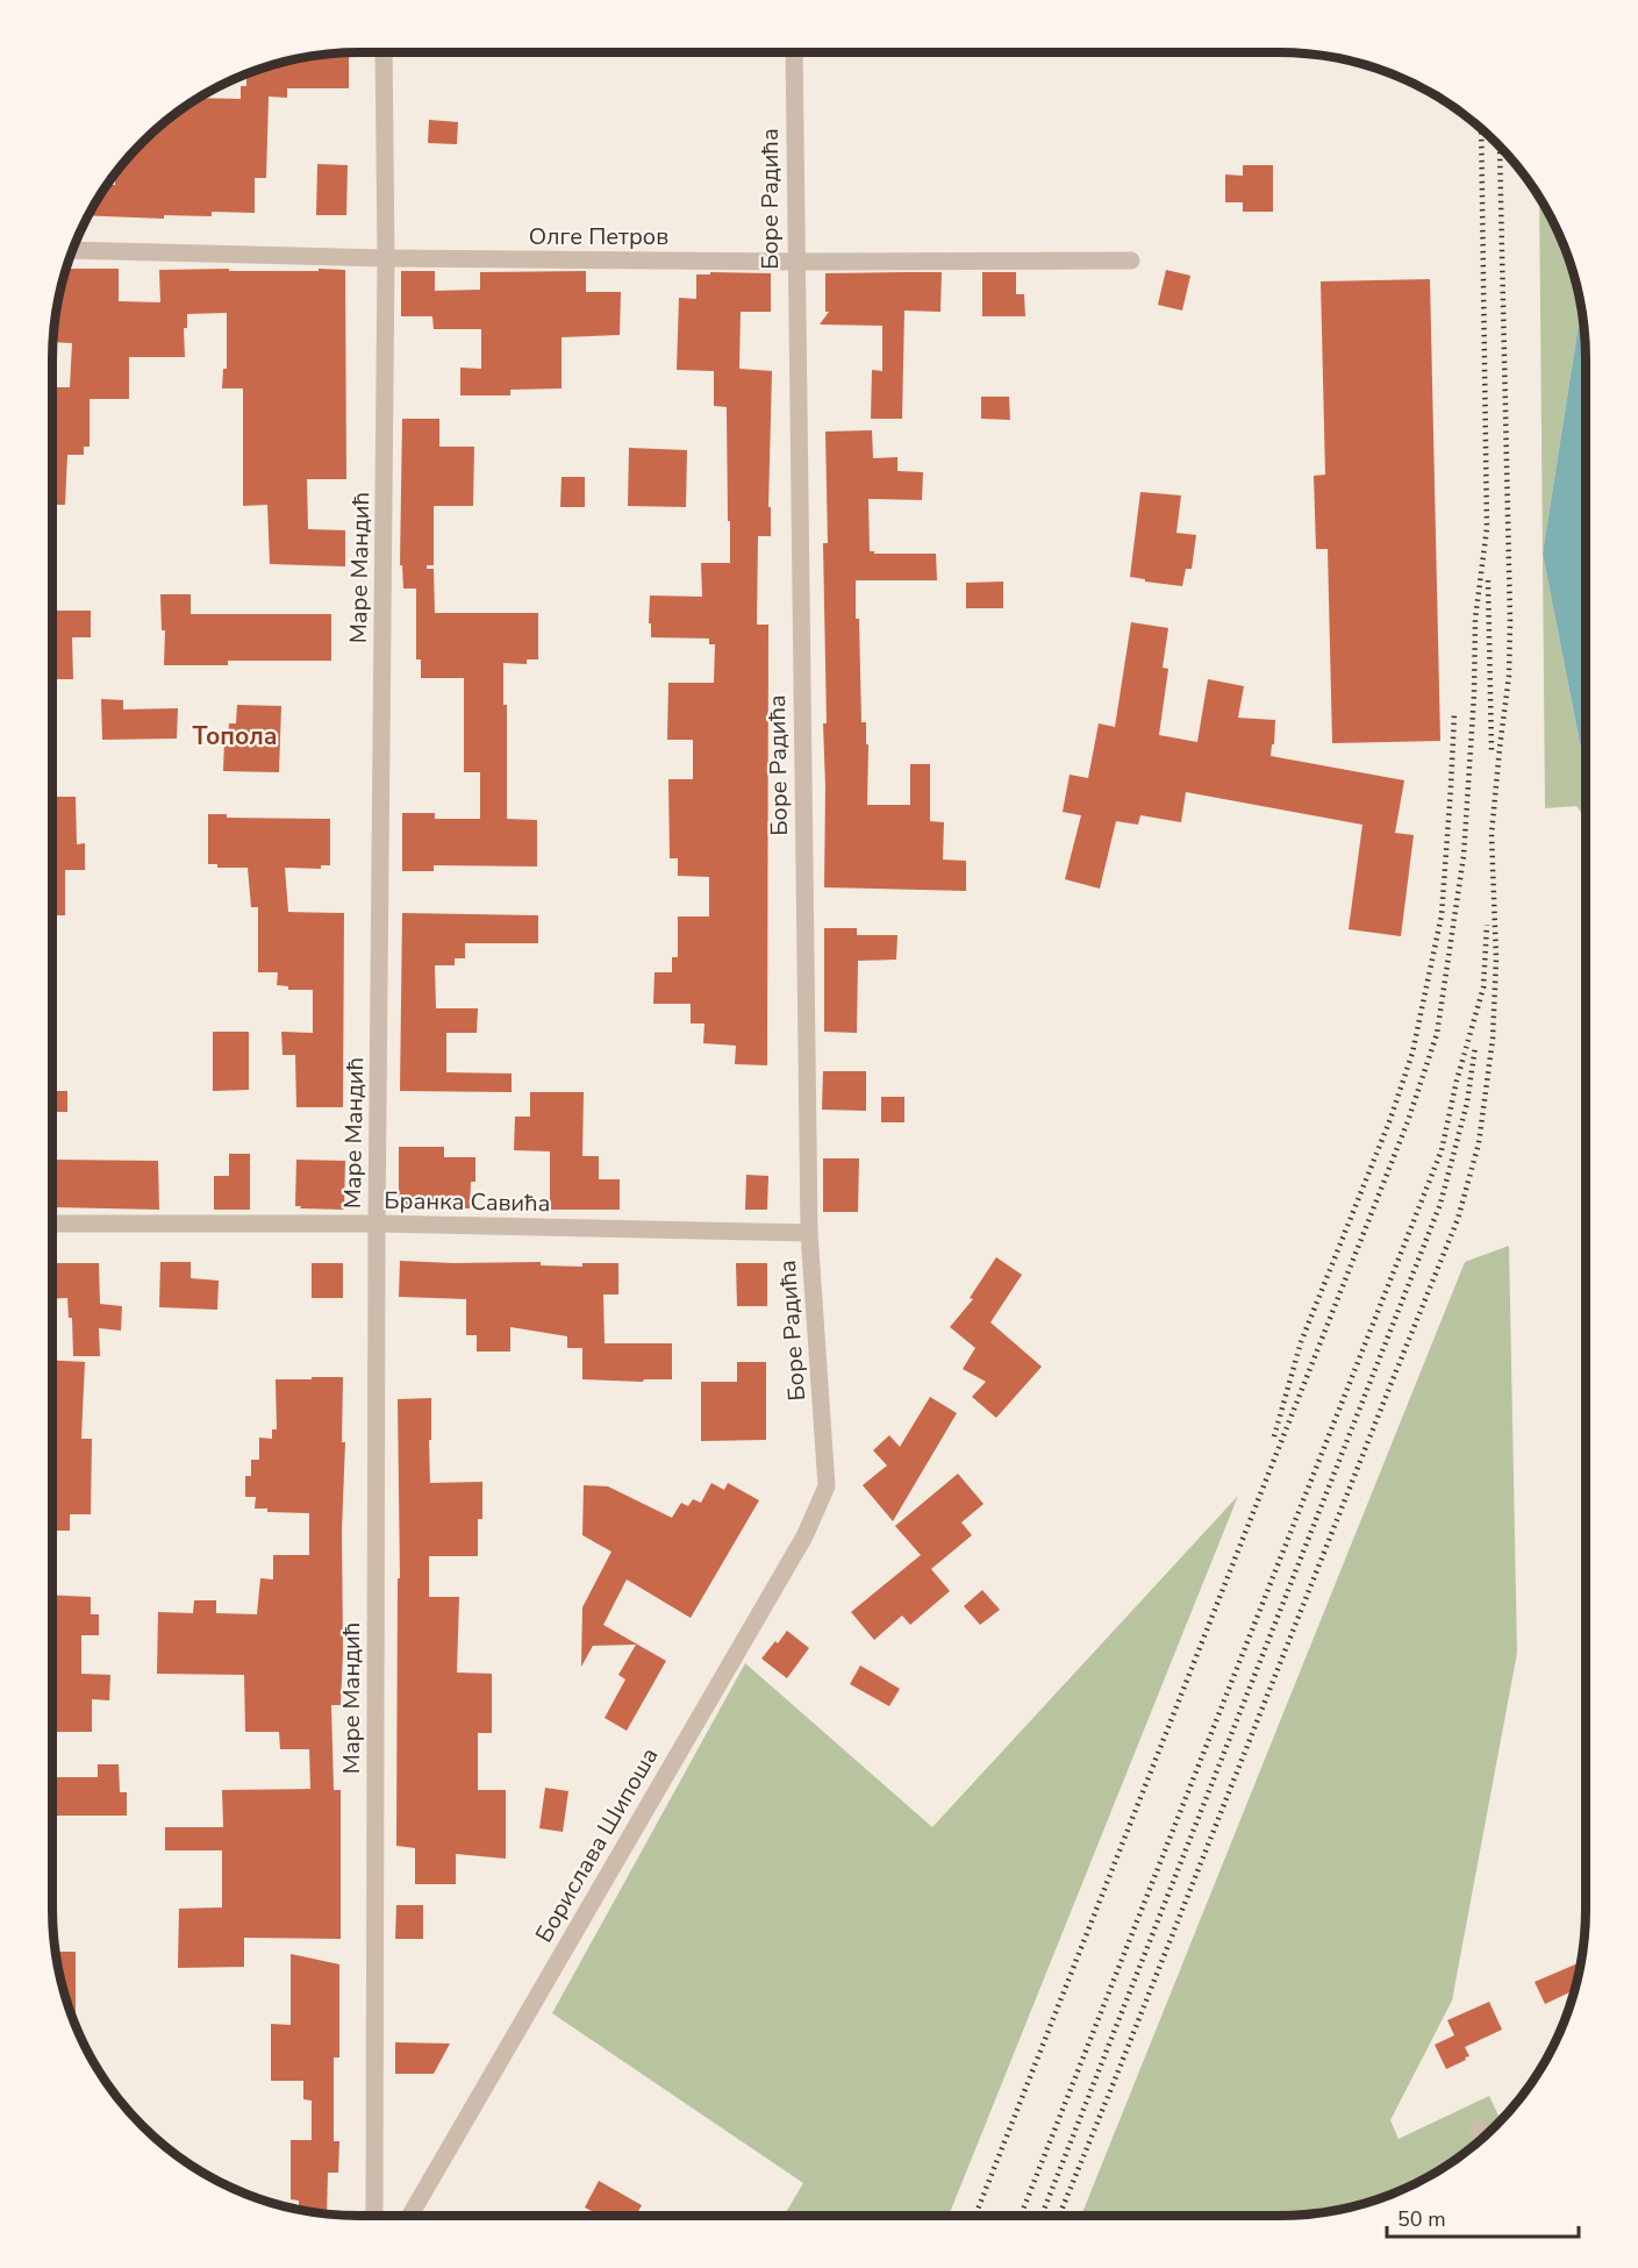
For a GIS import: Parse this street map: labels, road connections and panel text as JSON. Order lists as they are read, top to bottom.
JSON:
{
  "streets": {
    "street": [
      "Боре Радића",
      "Олге Петров",
      "Маре Мандић",
      "Бранка Савића",
      "Борислава Шипоша"
    ]
  },
  "crossings": [
    ["Боре Радића", "Олге Петров"],
    ["Боре Радића", "Бранка Савића"],
    ["Боре Радића", "Борислава Шипоша"],
    ["Олге Петров", "Маре Мандић"],
    ["Маре Мандић", "Бранка Савића"]
  ],
  "districts": ["Топола"],
  "scale_bar": "50 m"
}
